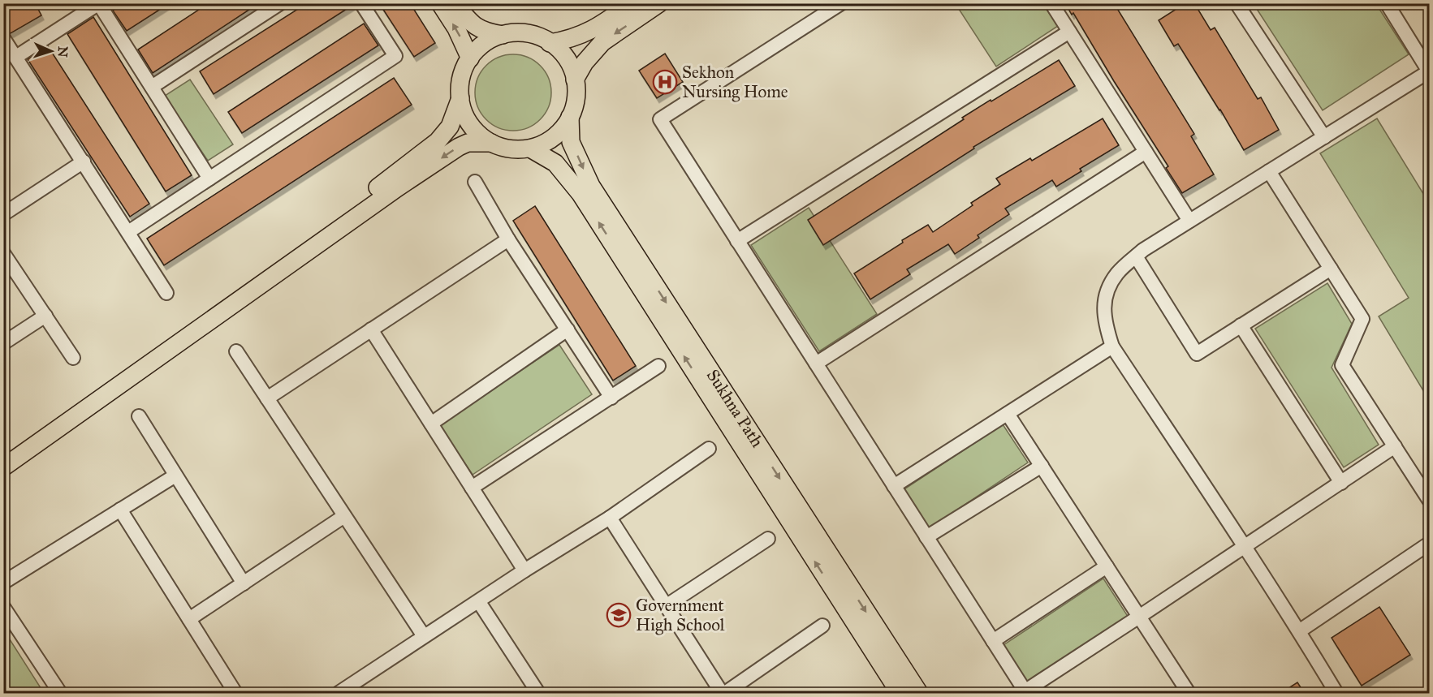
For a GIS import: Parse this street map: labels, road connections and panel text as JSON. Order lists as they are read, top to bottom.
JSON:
{
  "streets": {
    "main road": ["Sukhna Path"]
  },
  "places": {
    "hospital": ["Sekhon Nursing Home"],
    "school or university": ["Government High School"]
  },
  "north": "right"
}
